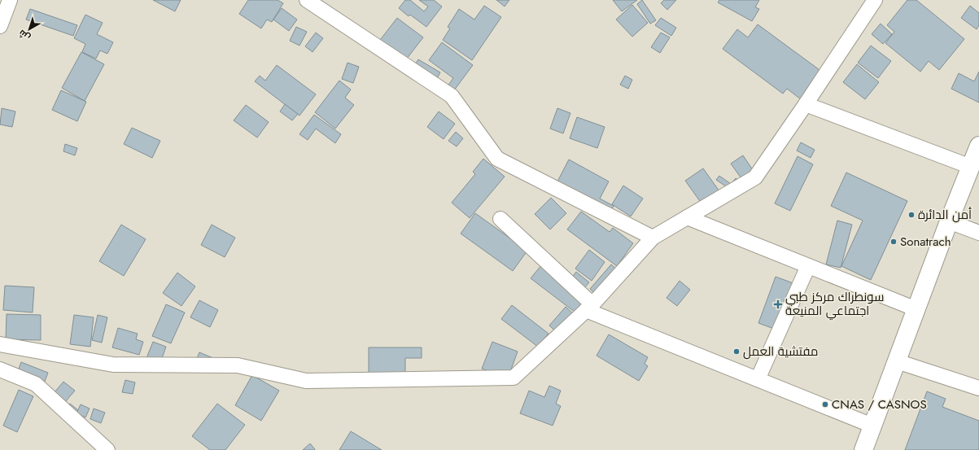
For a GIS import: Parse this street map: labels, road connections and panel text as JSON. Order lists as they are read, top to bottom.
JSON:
{
  "places": {
    "other": [
      "أمن الدائرة",
      "Sonatrach",
      "مفتشية العمل",
      "CNAS / CASNOS"
    ],
    "health": ["سونطراك مركز طبي اجتماعي المنيعة"]
  },
  "north": "bottom left"
}
